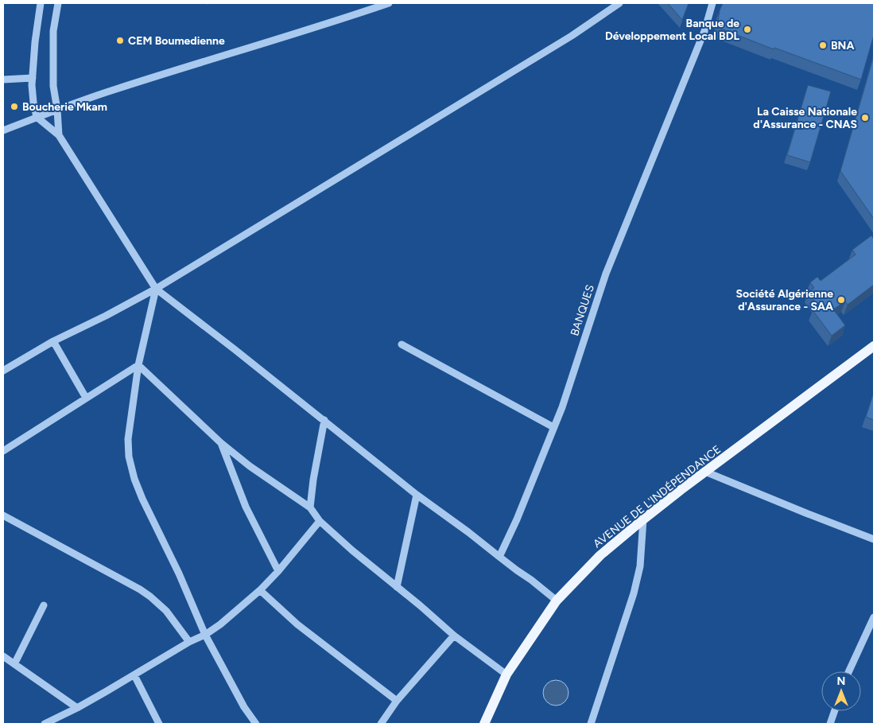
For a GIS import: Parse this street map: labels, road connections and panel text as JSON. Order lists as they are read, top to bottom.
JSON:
{
  "streets": {
    "main road": ["AVENUE DE L'INDÉPENDANCE"],
    "street": ["BANQUES"]
  },
  "places": [
    "Banque de Développement Local BDL",
    "CEM Boumedienne",
    "BNA",
    "Boucherie Mkam",
    "La Caisse Nationale d'Assurance - CNAS",
    "Société Algérienne d'Assurance - SAA"
  ],
  "north": "top"
}
